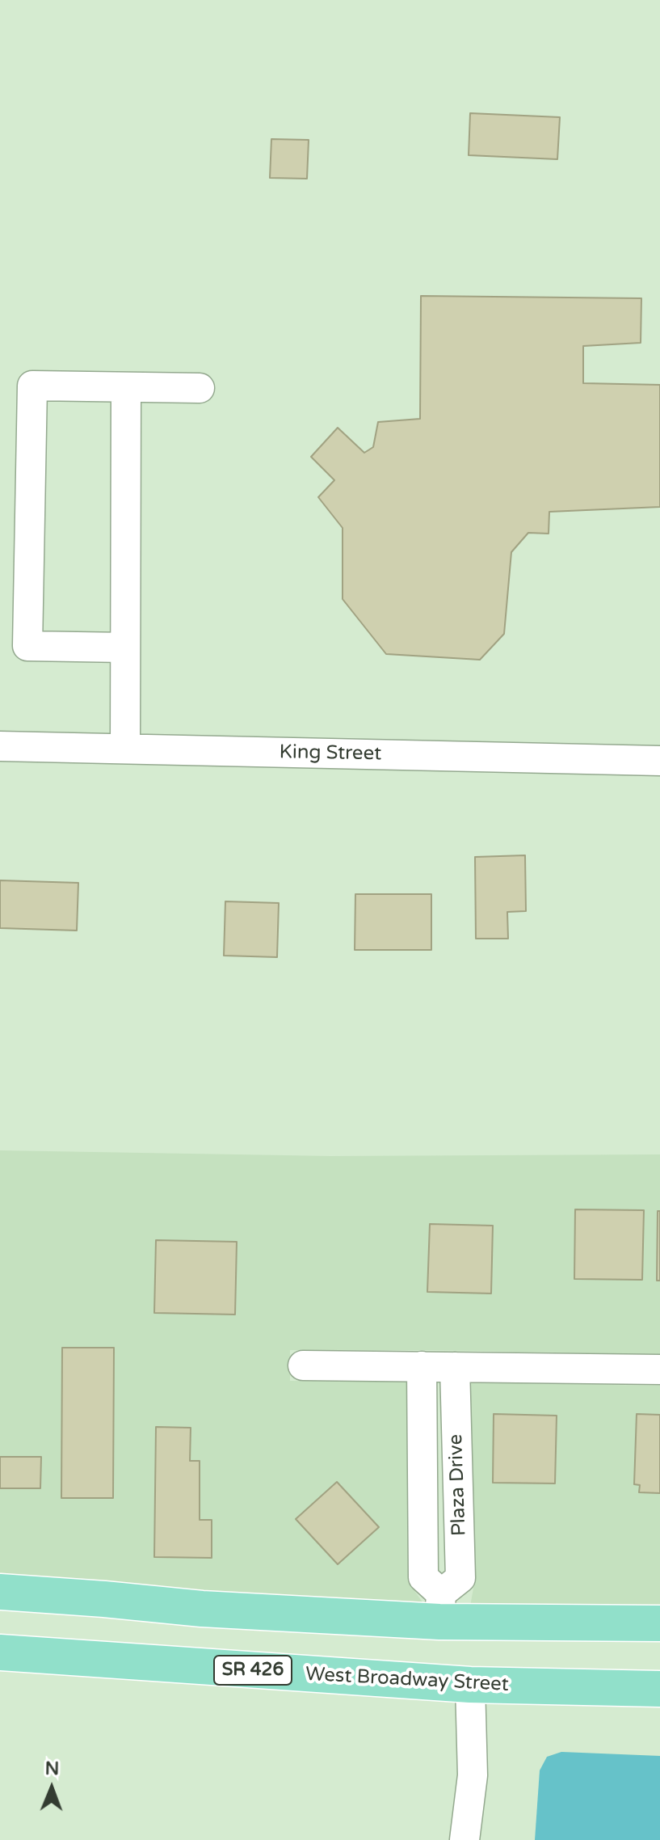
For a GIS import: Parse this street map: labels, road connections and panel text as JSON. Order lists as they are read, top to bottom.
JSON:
{
  "streets": {
    "main road": ["SR 426", "West Broadway Street"],
    "street": ["King Street", "Plaza Drive"]
  },
  "north": "top"
}
